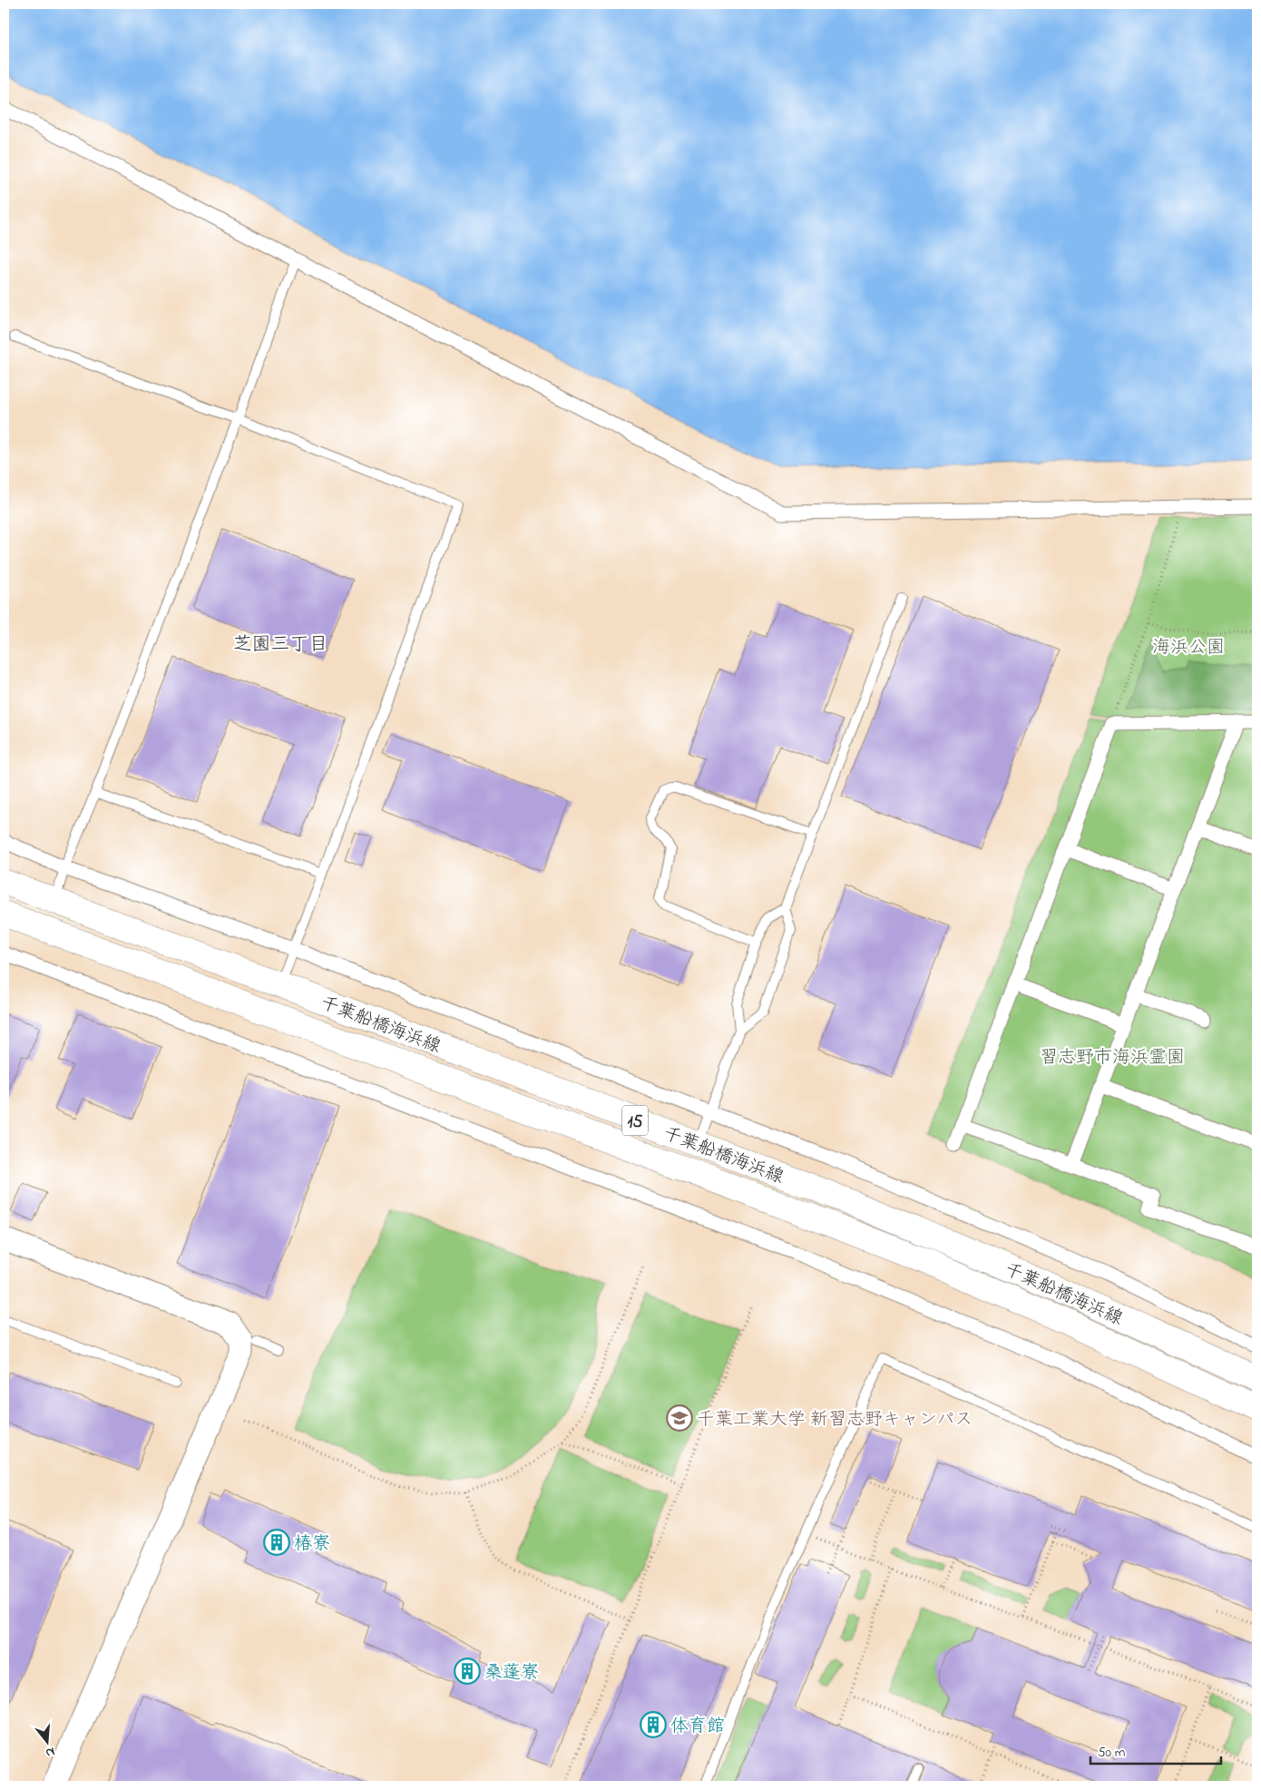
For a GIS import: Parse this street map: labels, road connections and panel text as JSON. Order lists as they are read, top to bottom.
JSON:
{
  "streets": {
    "main road": ["千葉船橋海浜線", "15"]
  },
  "districts": ["芝園三丁目"],
  "parks": ["海浜公園", "習志野市海浜霊園"],
  "places": {
    "school or university": ["千葉工業大学 新習志野キャンパス"],
    "building": ["椿寮", "桑蓬寮", "体育館"]
  },
  "scale_bar": "50 m",
  "north": "bottom"
}
